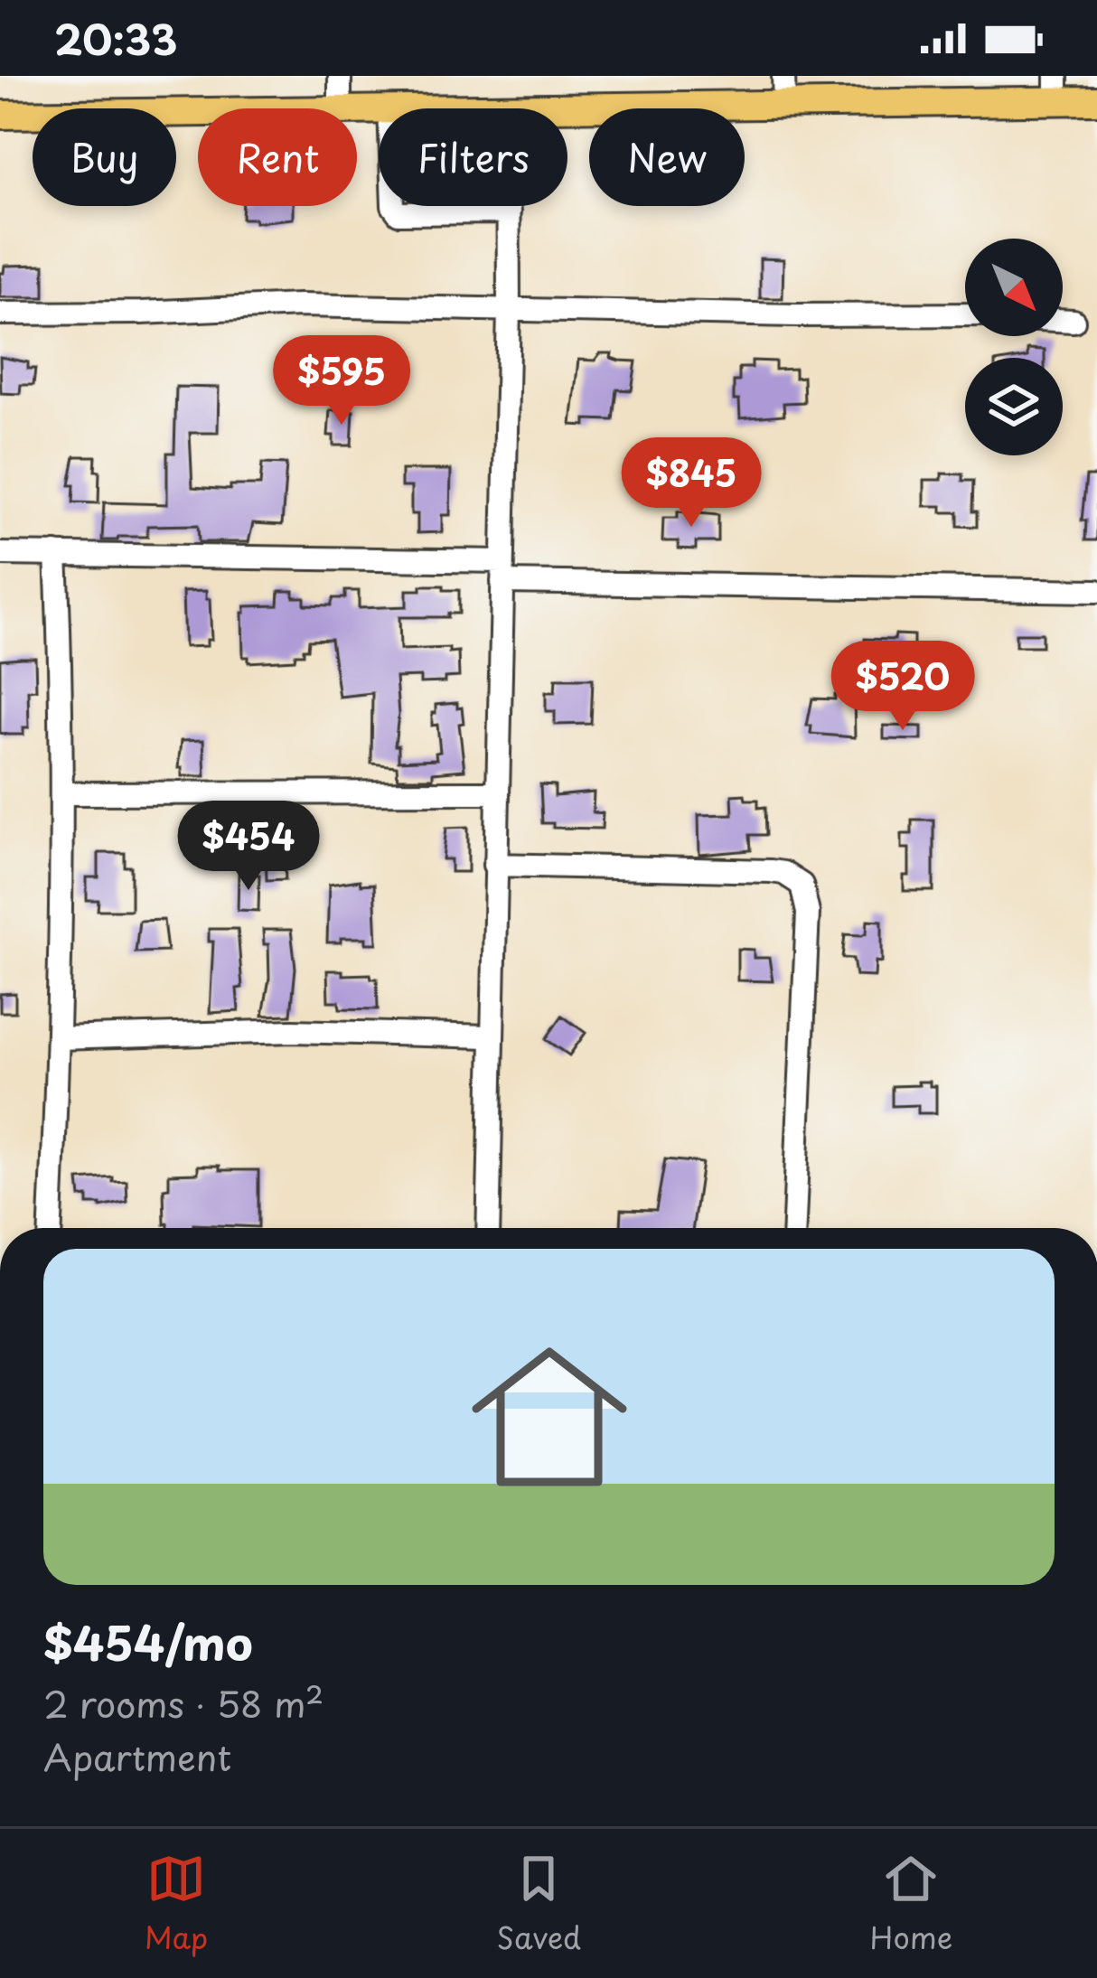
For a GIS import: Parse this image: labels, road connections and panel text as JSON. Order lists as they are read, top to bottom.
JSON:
{
  "north": "bottom right",
  "page": {
    "status": "20:33",
    "chip": [
      "Buy",
      "Rent",
      "Filters",
      "New"
    ],
    "price": [
      "$595",
      "$845",
      "$520",
      "$454"
    ],
    "list": [
      {
        "name": "$454/mo",
        "note": "2 rooms · 58 m² · Apartment"
      }
    ],
    "tabs": ["Map", "Saved", "Home"]
  }
}
